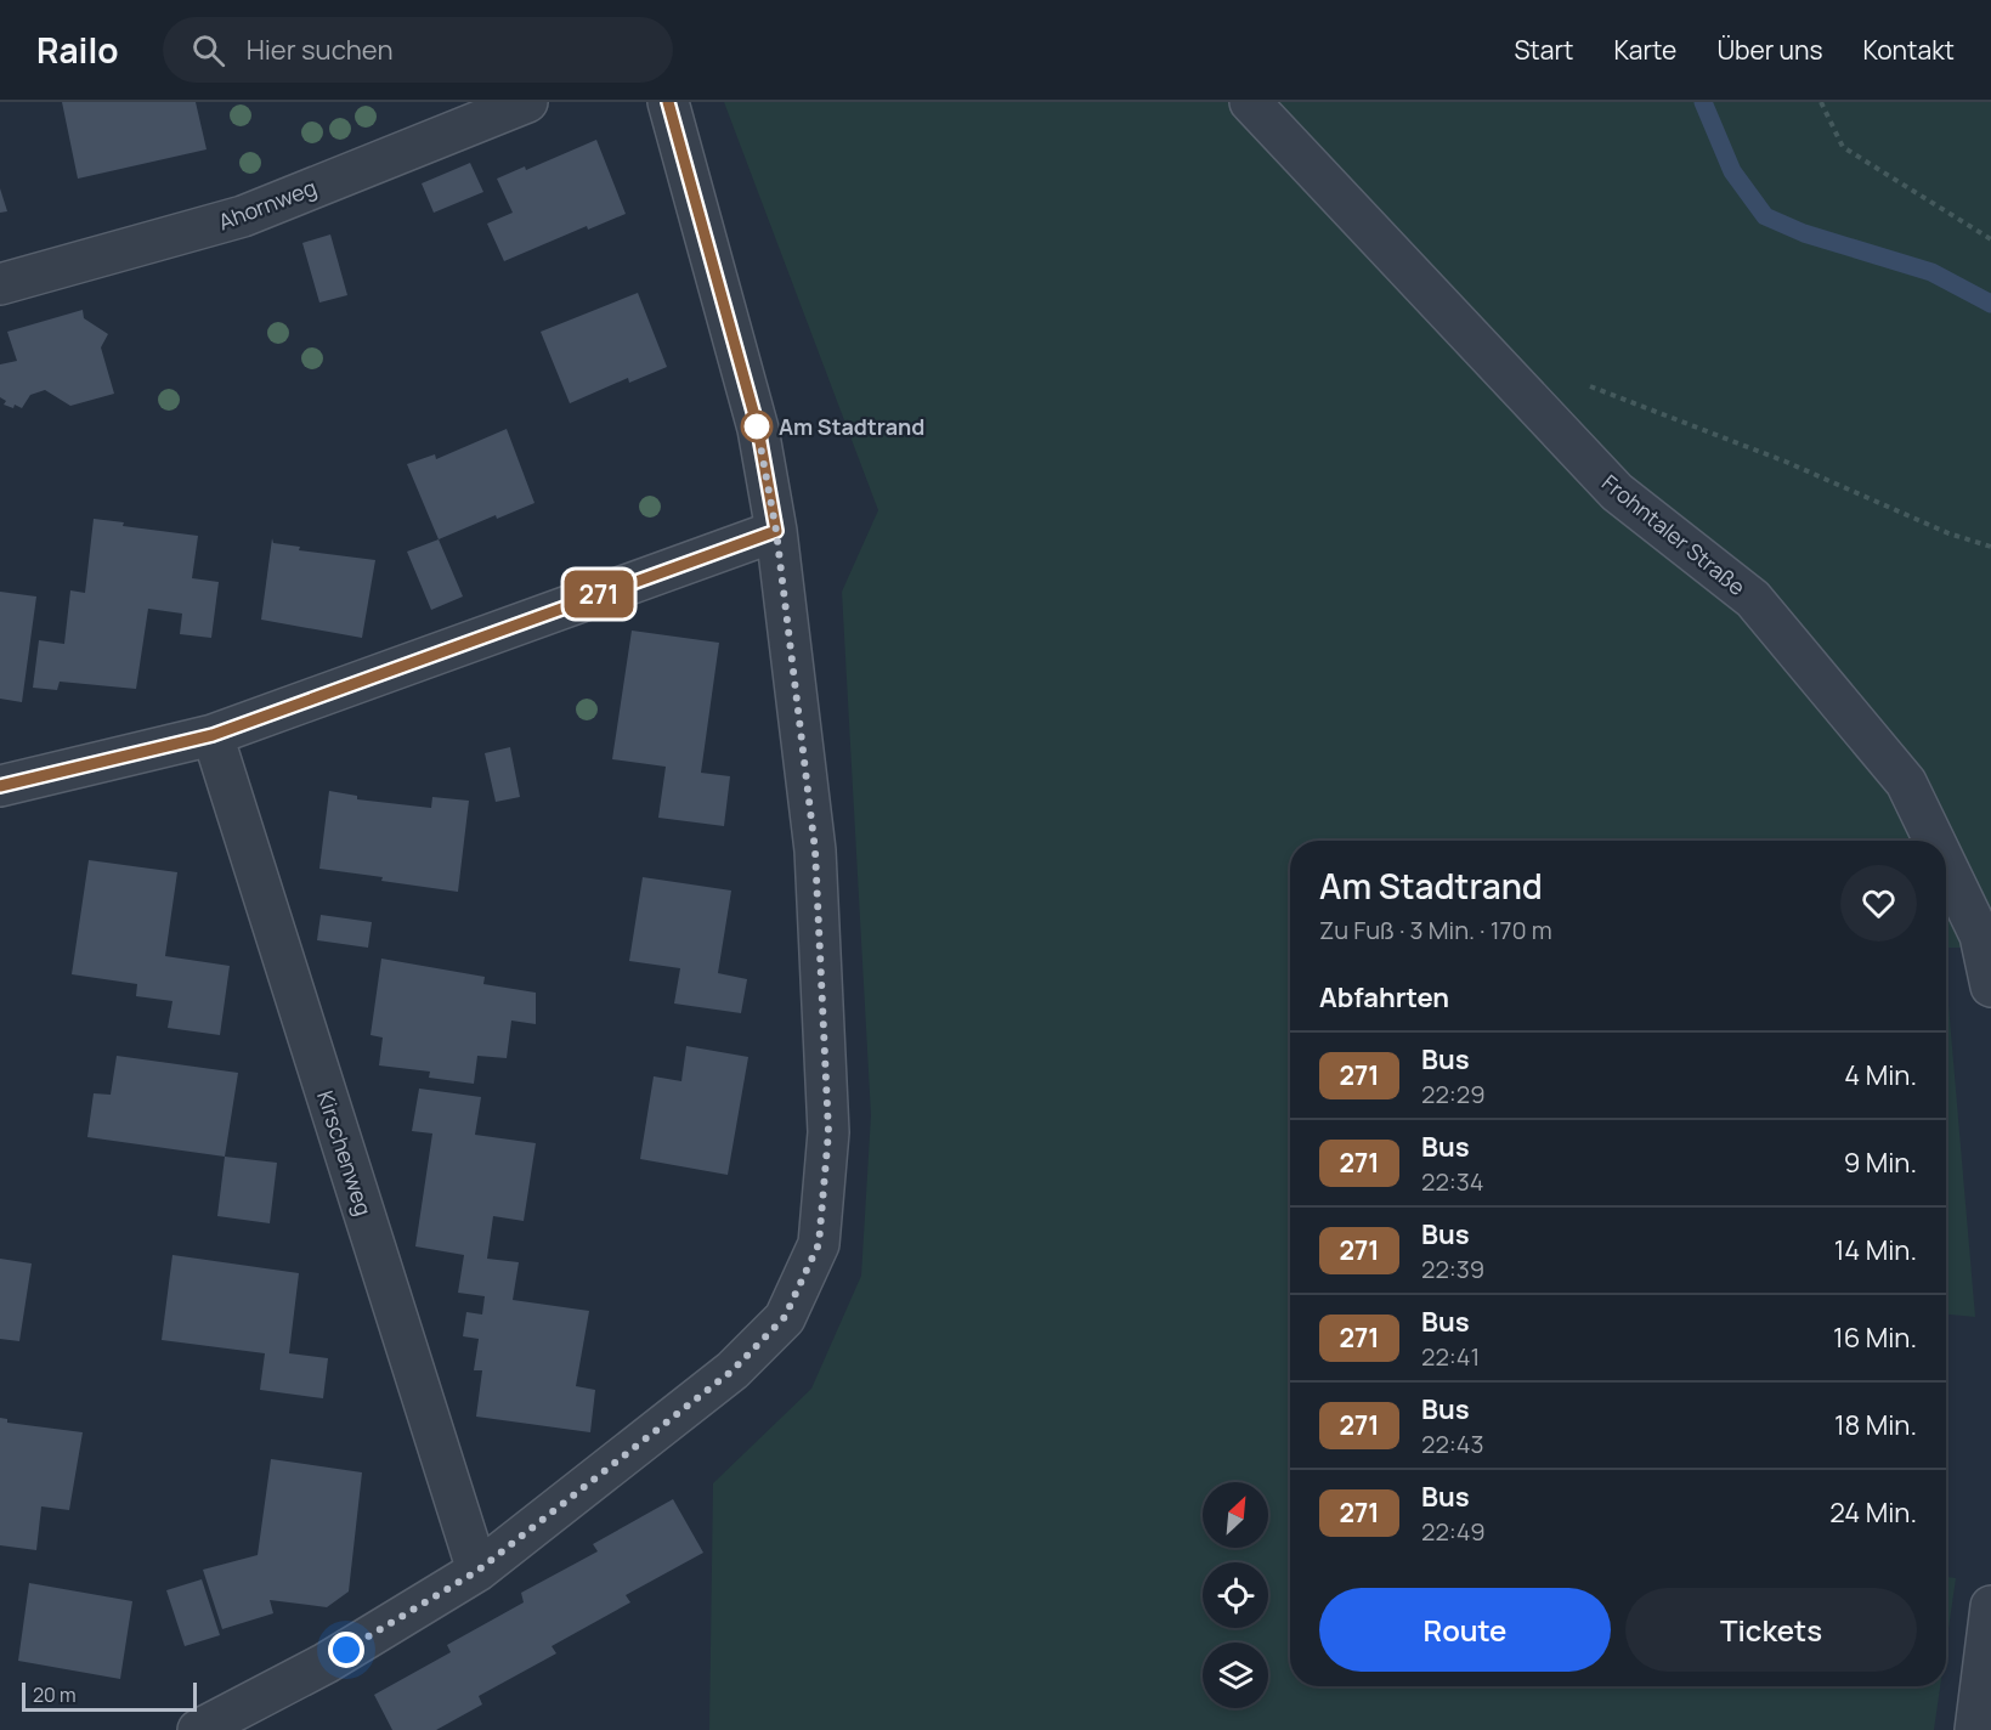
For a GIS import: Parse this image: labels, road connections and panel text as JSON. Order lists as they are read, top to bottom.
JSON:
{
  "streets": {
    "street": ["Ahornweg", "Frohntaler Straße", "Kirschenweg"]
  },
  "places": ["Am Stadtrand"],
  "lines": ["bus line 271"],
  "scale_bar": "20 m",
  "north": "top right",
  "page": {
    "header": "Railo",
    "search": "Hier suchen",
    "nav": [
      "Start",
      "Karte",
      "Über uns",
      "Kontakt"
    ],
    "on_map": "271",
    "heading": [
      ["Am Stadtrand", "Zu Fuß · 3 Min. · 170 m"],
      "Abfahrten"
    ],
    "list": [
      {
        "mark": "271",
        "name": "Bus",
        "note": "22:29",
        "value": "4 Min."
      },
      {
        "mark": "271",
        "name": "Bus",
        "note": "22:34",
        "value": "9 Min."
      },
      {
        "mark": "271",
        "name": "Bus",
        "note": "22:39",
        "value": "14 Min."
      },
      {
        "mark": "271",
        "name": "Bus",
        "note": "22:41",
        "value": "16 Min."
      },
      {
        "mark": "271",
        "name": "Bus",
        "note": "22:43",
        "value": "18 Min."
      },
      {
        "mark": "271",
        "name": "Bus",
        "note": "22:49",
        "value": "24 Min."
      }
    ],
    "buttons": ["Route", "Tickets"],
    "scale": "20 m"
  }
}
